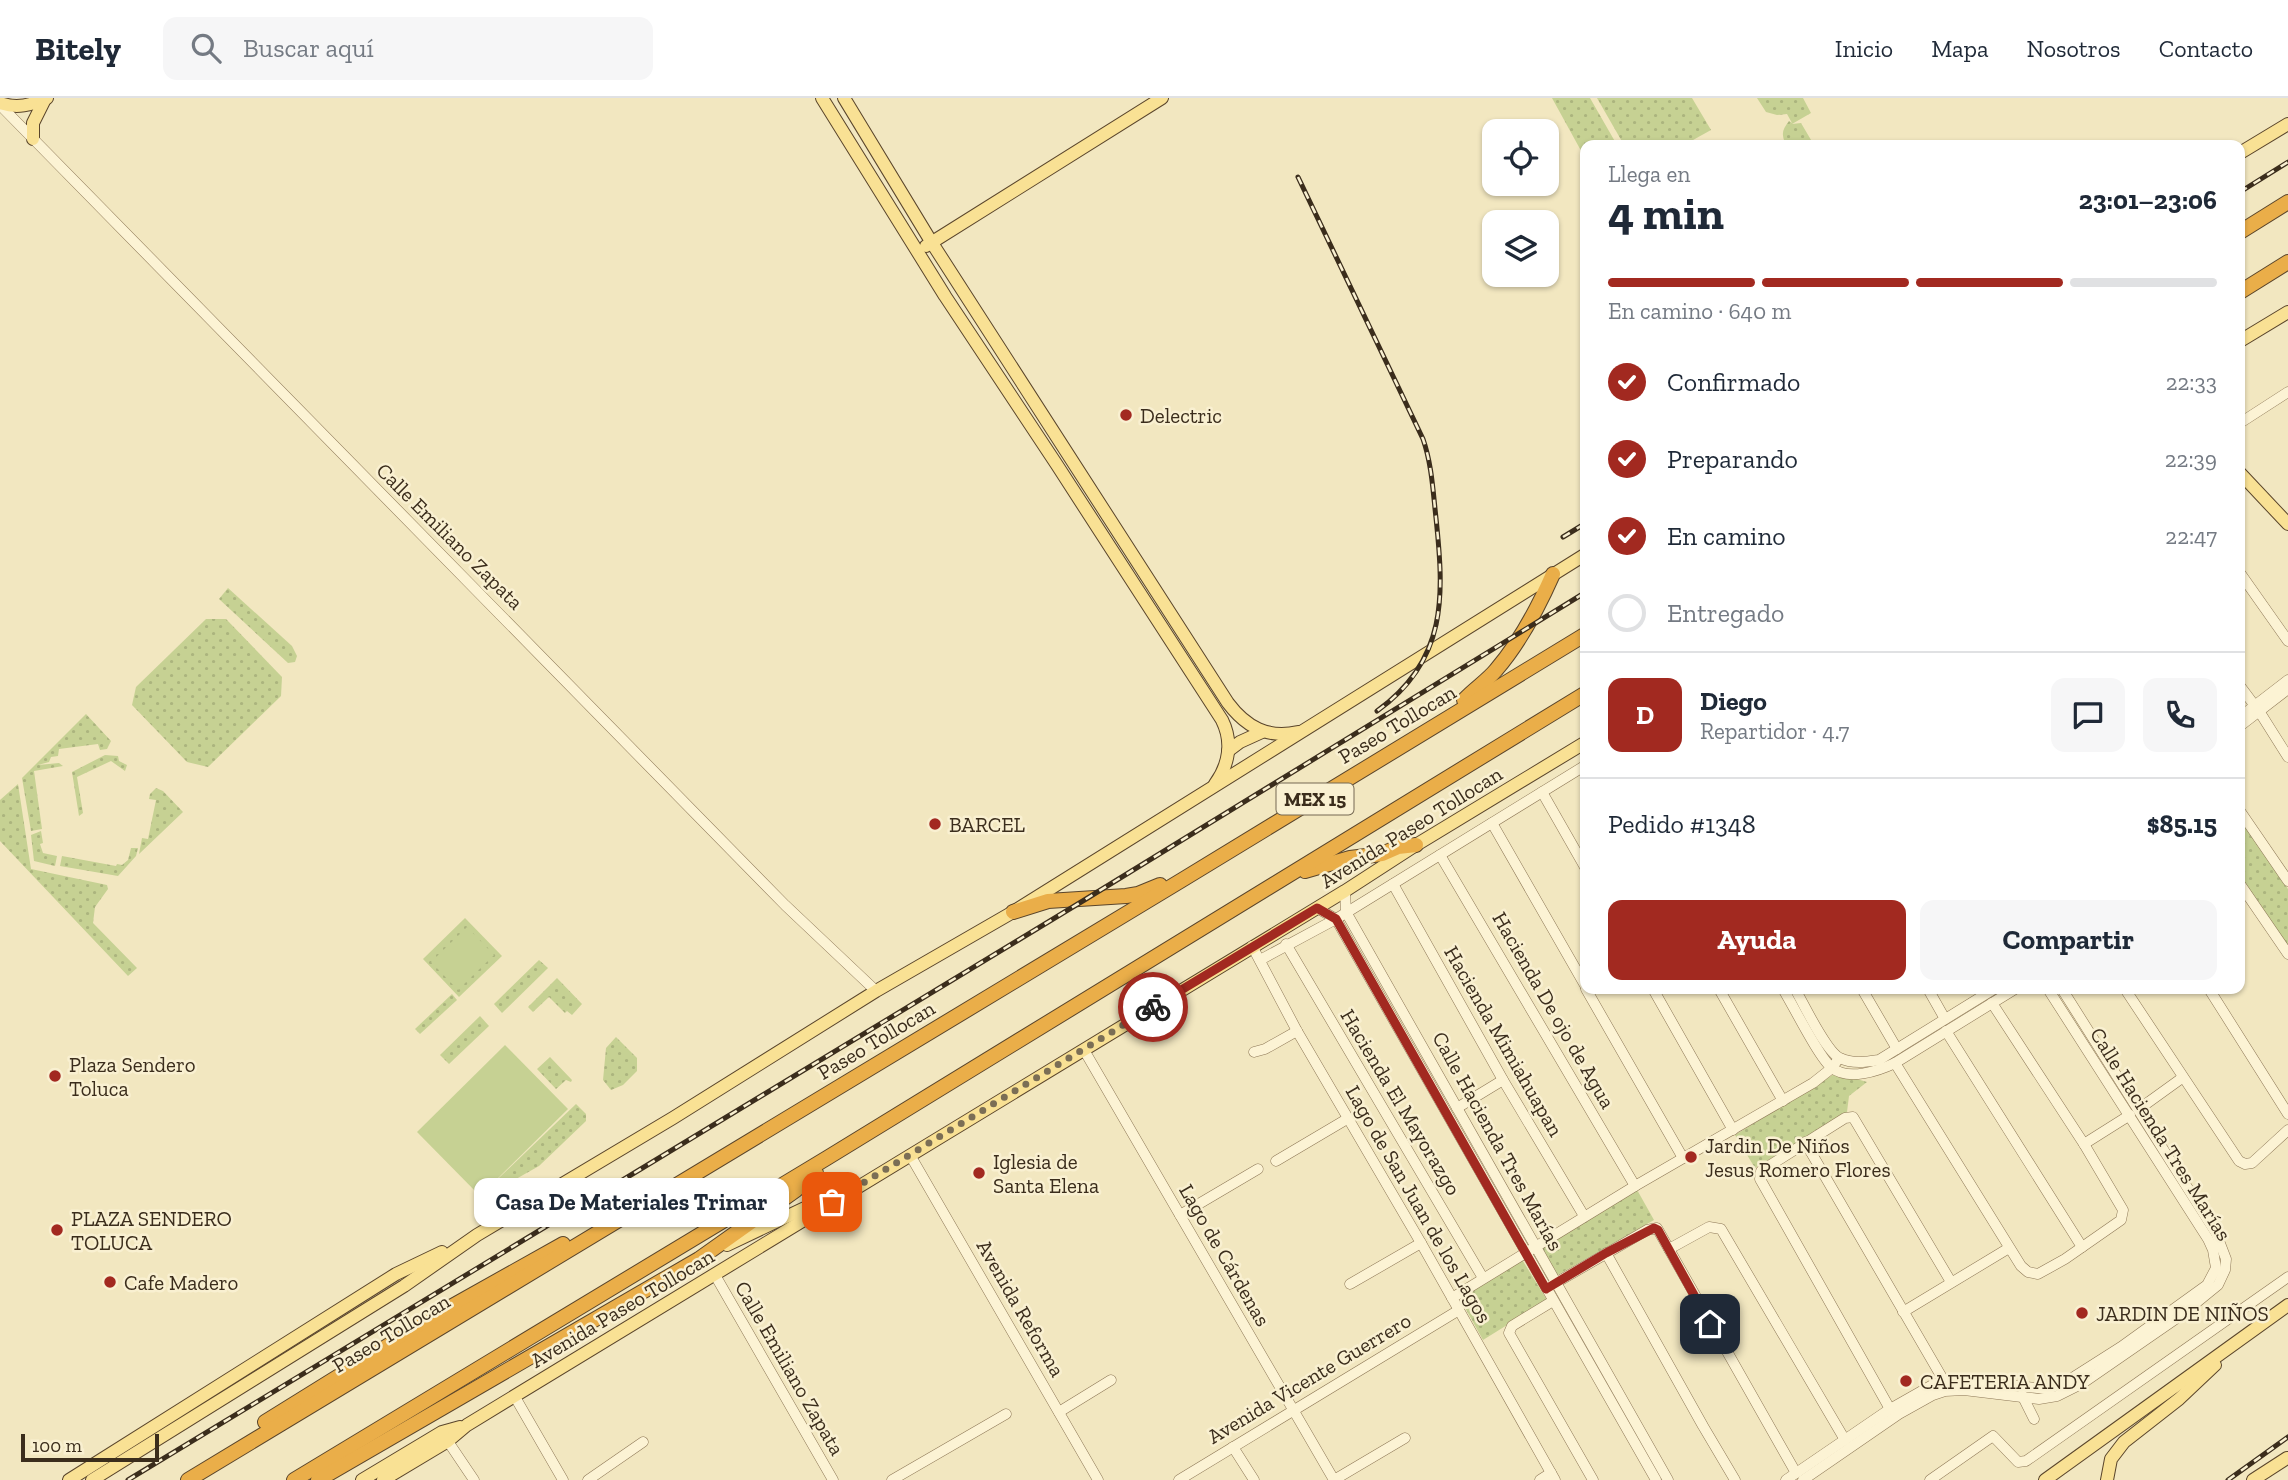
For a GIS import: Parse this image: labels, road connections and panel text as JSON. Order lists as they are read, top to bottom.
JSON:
{
  "streets": {
    "highway": ["Paseo Tollocan", "MEX 15"],
    "main road": ["Avenida Paseo Tollocan"],
    "street": [
      "Calle Emiliano Zapata",
      "Hacienda De ojo de Agua",
      "Hacienda Mimiahuapan",
      "Hacienda El Mayorazgo",
      "Calle Hacienda Tres Marías",
      "Lago de San Juan de los Lagos",
      "Lago de Cárdenas",
      "Avenida Reforma",
      "Avenida Vicente Guerrero"
    ]
  },
  "crossings": [
    ["Calle Emiliano Zapata", "Avenida Paseo Tollocan"],
    ["Avenida Paseo Tollocan", "Calle Hacienda Tres Marías"],
    ["Avenida Paseo Tollocan", "Lago de San Juan de los Lagos"],
    ["Avenida Paseo Tollocan", "Lago de Cárdenas"],
    ["Avenida Paseo Tollocan", "Avenida Reforma"],
    ["Lago de San Juan de los Lagos", "Avenida Vicente Guerrero"],
    ["Lago de Cárdenas", "Avenida Vicente Guerrero"]
  ],
  "places": [
    "Delectric",
    "BARCEL",
    "Plaza Sendero Toluca",
    "Jardin De Niños Jesus Romero Flores",
    "Iglesia de Santa Elena",
    "Casa De Materiales Trimar",
    "PLAZA SENDERO TOLUCA",
    "Cafe Madero",
    "JARDIN DE NIÑOS",
    "CAFETERIA ANDY"
  ],
  "scale_bar": "100 m",
  "page": {
    "header": "Bitely",
    "search": "Buscar aquí",
    "nav": [
      "Inicio",
      "Mapa",
      "Nosotros",
      "Contacto"
    ],
    "heading": ["4 min", "Llega en", "23:01–23:06"],
    "panel": [
      "Diego",
      "Repartidor · 4.7",
      "Pedido #1348",
      "$85.15"
    ],
    "bar": "En camino · 640 m",
    "list": [
      ["Confirmado", "22:33"],
      ["Preparando", "22:39"],
      ["En camino", "22:47"],
      "Entregado"
    ],
    "round": "D",
    "buttons": ["Ayuda", "Compartir"],
    "bubble": "Casa De Materiales Trimar",
    "scale": "100 m"
  }
}
